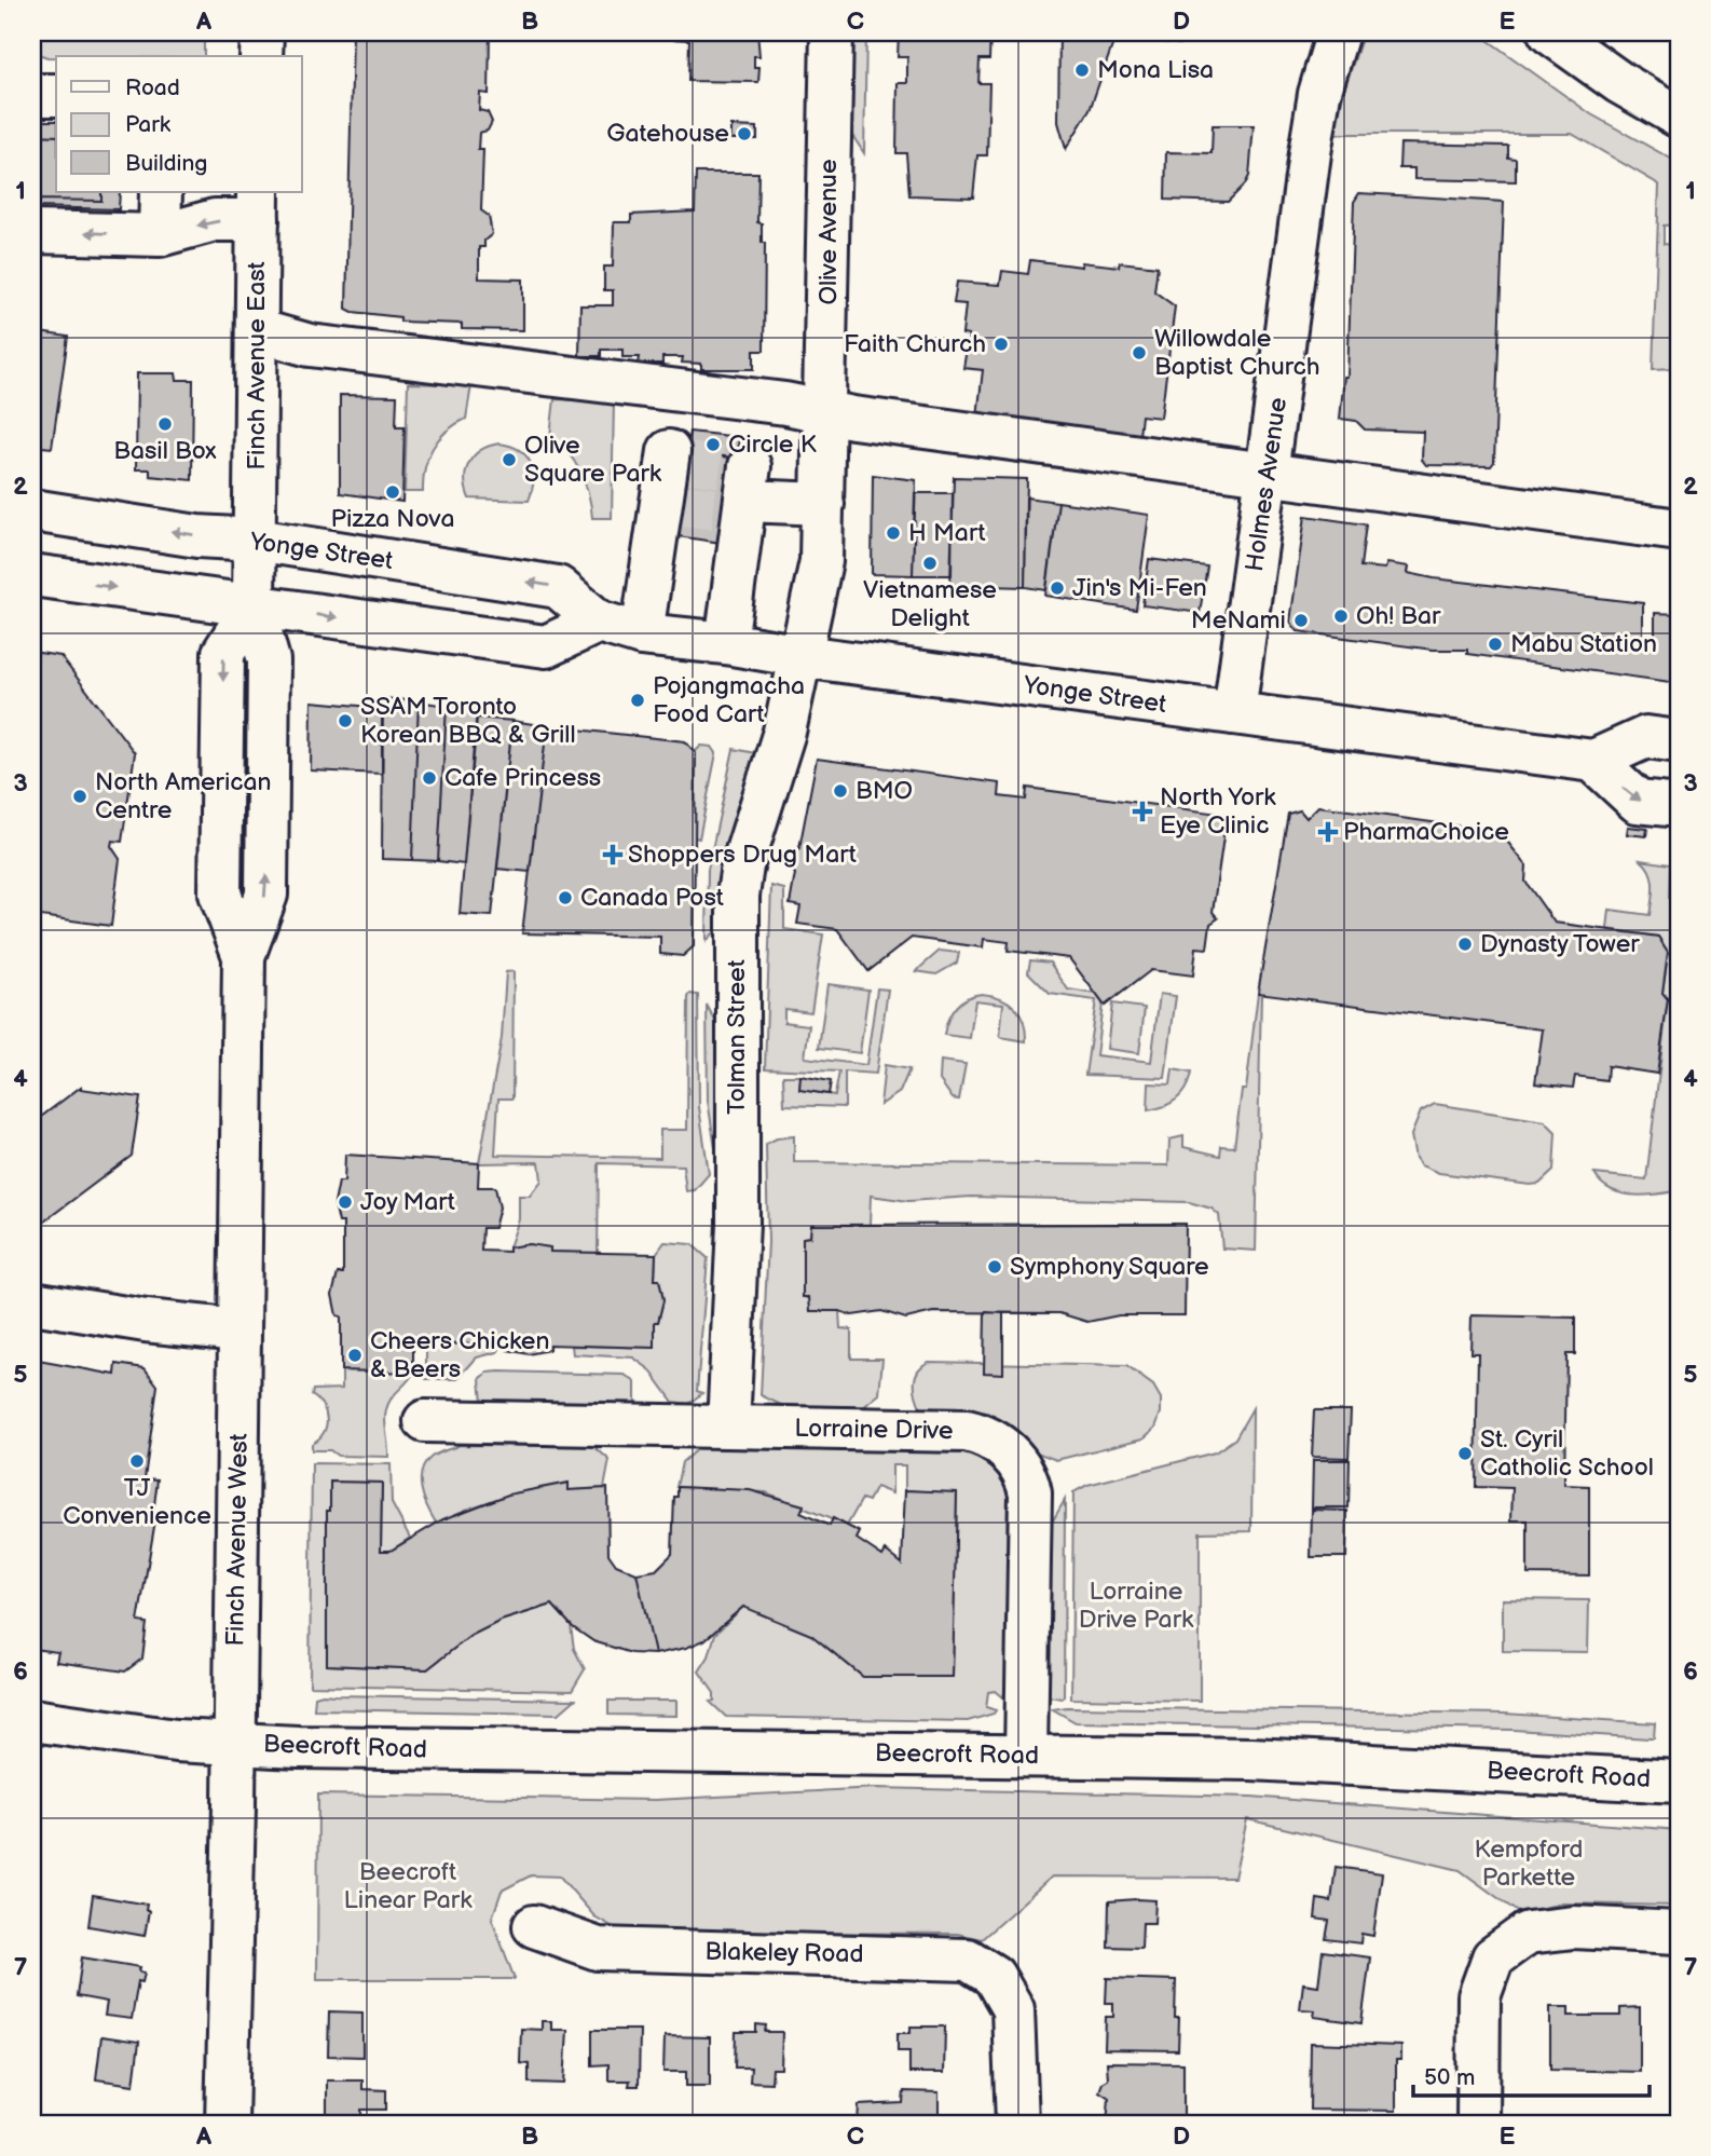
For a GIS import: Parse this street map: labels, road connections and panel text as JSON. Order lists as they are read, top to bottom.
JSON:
{
  "streets": {
    "street": [
      "Olive Avenue",
      "Finch Avenue East",
      "Holmes Avenue",
      "Yonge Street",
      "Tolman Street",
      "Lorraine Drive",
      "Finch Avenue West",
      "Beecroft Road",
      "Blakeley Road"
    ]
  },
  "crossings": [
    ["Olive Avenue", "Yonge Street"],
    ["Olive Avenue", "Tolman Street"],
    ["Finch Avenue East", "Yonge Street"],
    ["Finch Avenue East", "Finch Avenue West"],
    ["Holmes Avenue", "Yonge Street"],
    ["Yonge Street", "Tolman Street"],
    ["Tolman Street", "Lorraine Drive"],
    ["Lorraine Drive", "Beecroft Road"],
    ["Finch Avenue West", "Beecroft Road"]
  ],
  "parks": ["Lorraine Drive Park", "Kempford Parkette", "Beecroft Linear Park"],
  "places": {
    "other": [
      "Mona Lisa",
      "Gatehouse",
      "Faith Church",
      "Willowdale Baptist Church",
      "Basil Box",
      "Circle K",
      "Olive Square Park",
      "Pizza Nova",
      "H Mart",
      "Vietnamese Delight",
      "Jin's Mi-Fen",
      "Oh! Bar",
      "MeNami",
      "Mabu Station",
      "Pojangmacha Food Cart",
      "SSAM Toronto Korean BBQ & Grill",
      "Cafe Princess",
      "BMO",
      "North American Centre",
      "Canada Post",
      "Dynasty Tower",
      "Joy Mart",
      "Symphony Square",
      "Cheers Chicken & Beers",
      "St. Cyril Catholic School",
      "TJ Convenience"
    ],
    "health": ["North York Eye Clinic", "PharmaChoice", "Shoppers Drug Mart"]
  },
  "legend": ["Road", "Park", "Building"],
  "scale_bar": "50 m",
  "grid": {
    "columns": [
      "A",
      "B",
      "C",
      "D",
      "E"
    ],
    "rows": [
      "1",
      "2",
      "3",
      "4",
      "5",
      "6",
      "7"
    ]
  }
}
